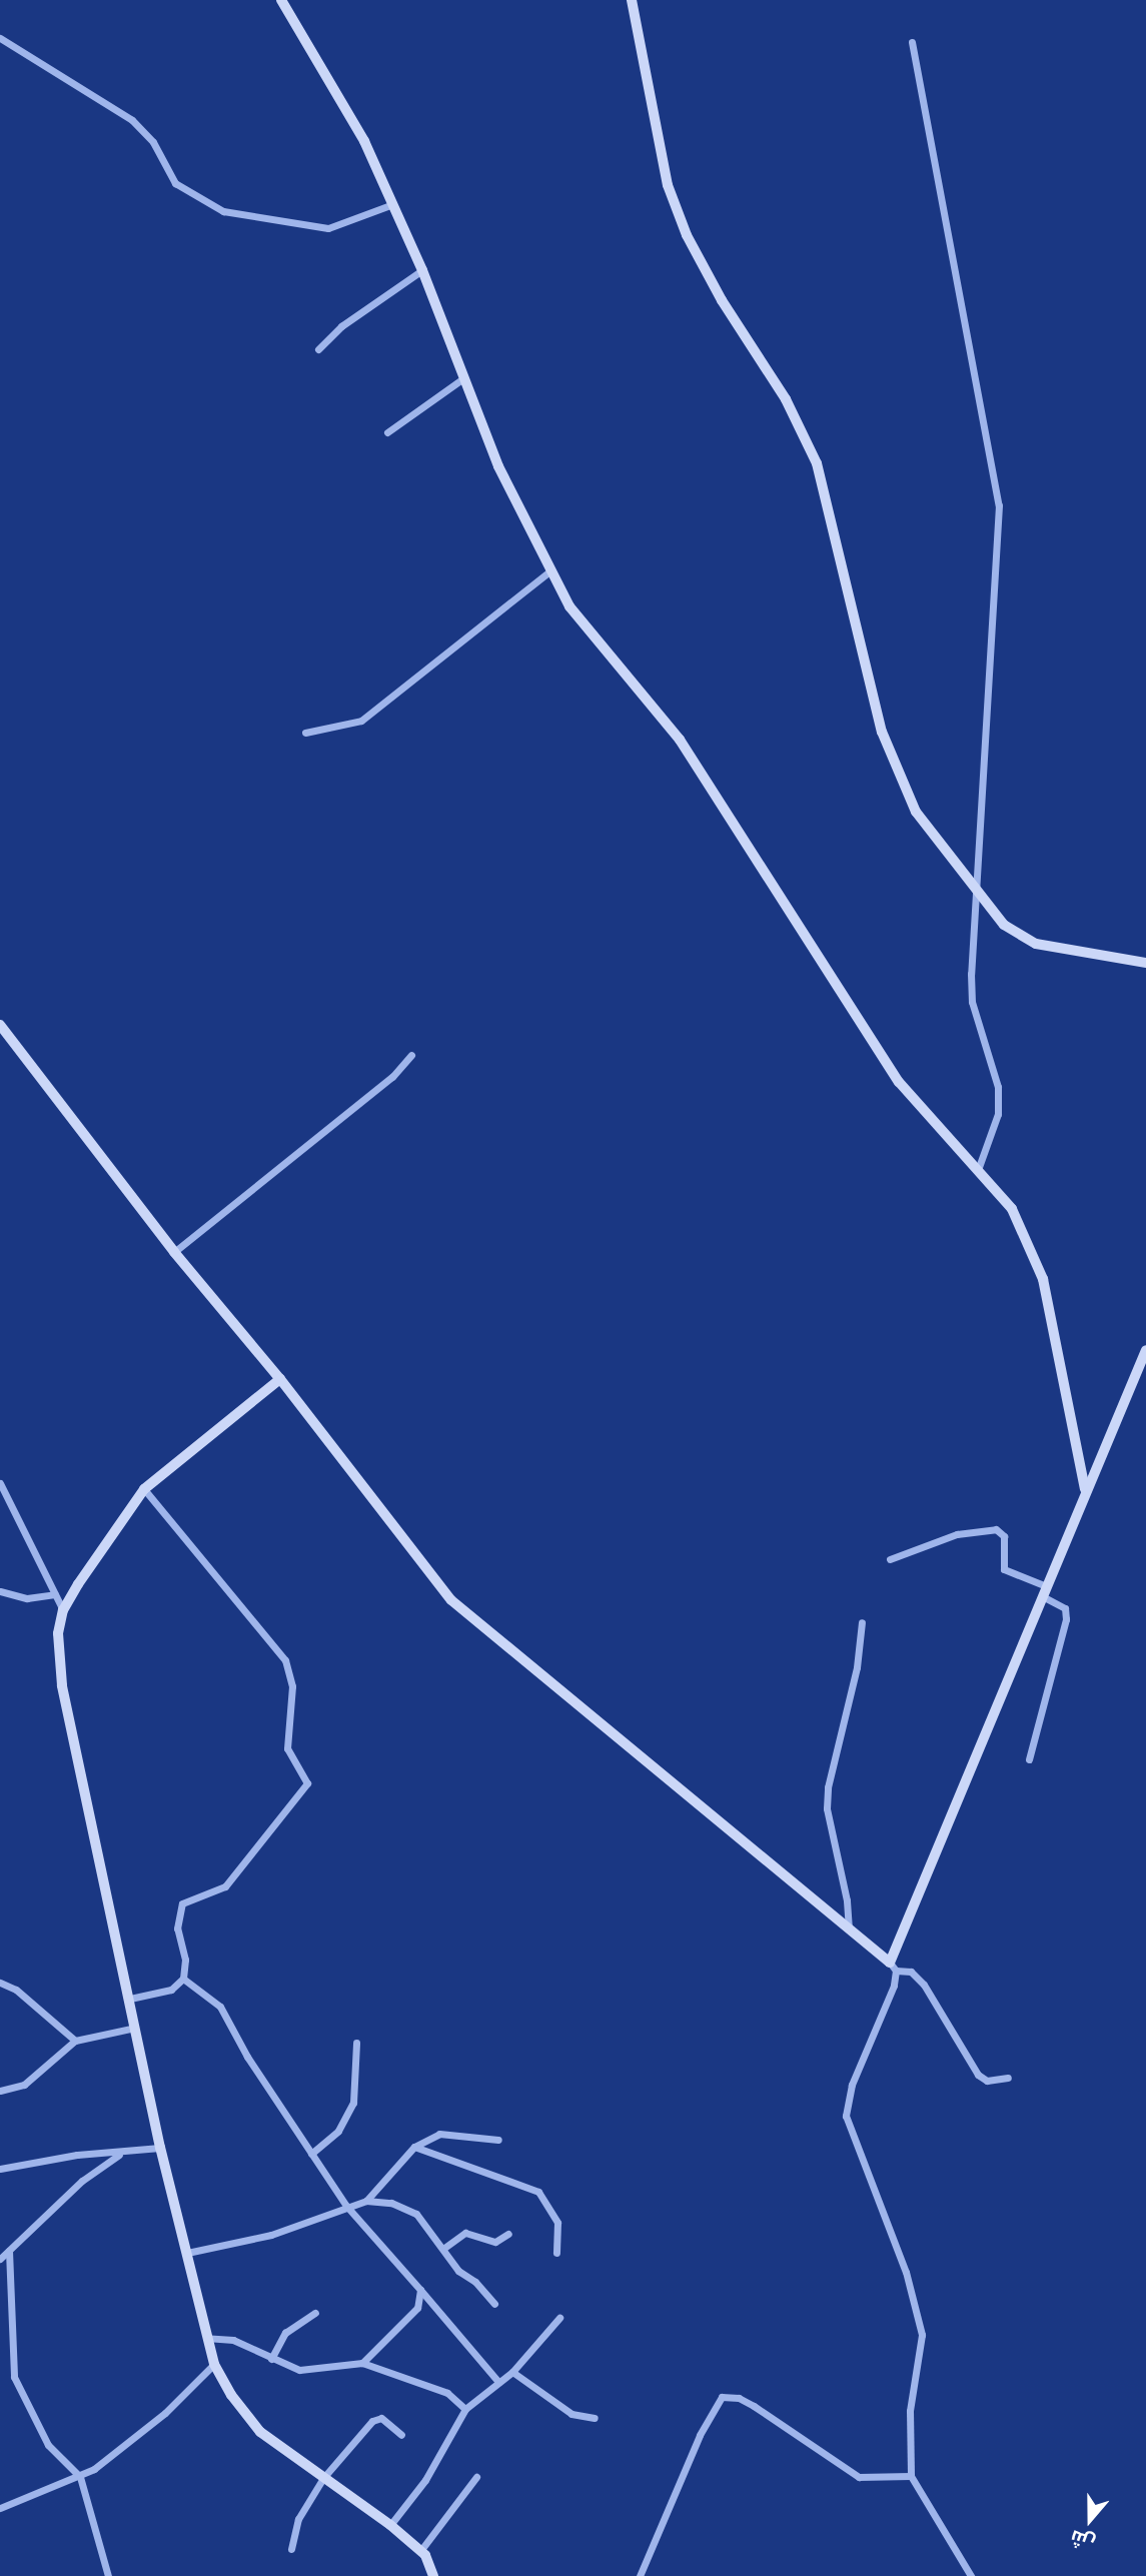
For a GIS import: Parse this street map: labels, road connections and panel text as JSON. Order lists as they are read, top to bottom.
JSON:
{
  "north": "bottom"
}
